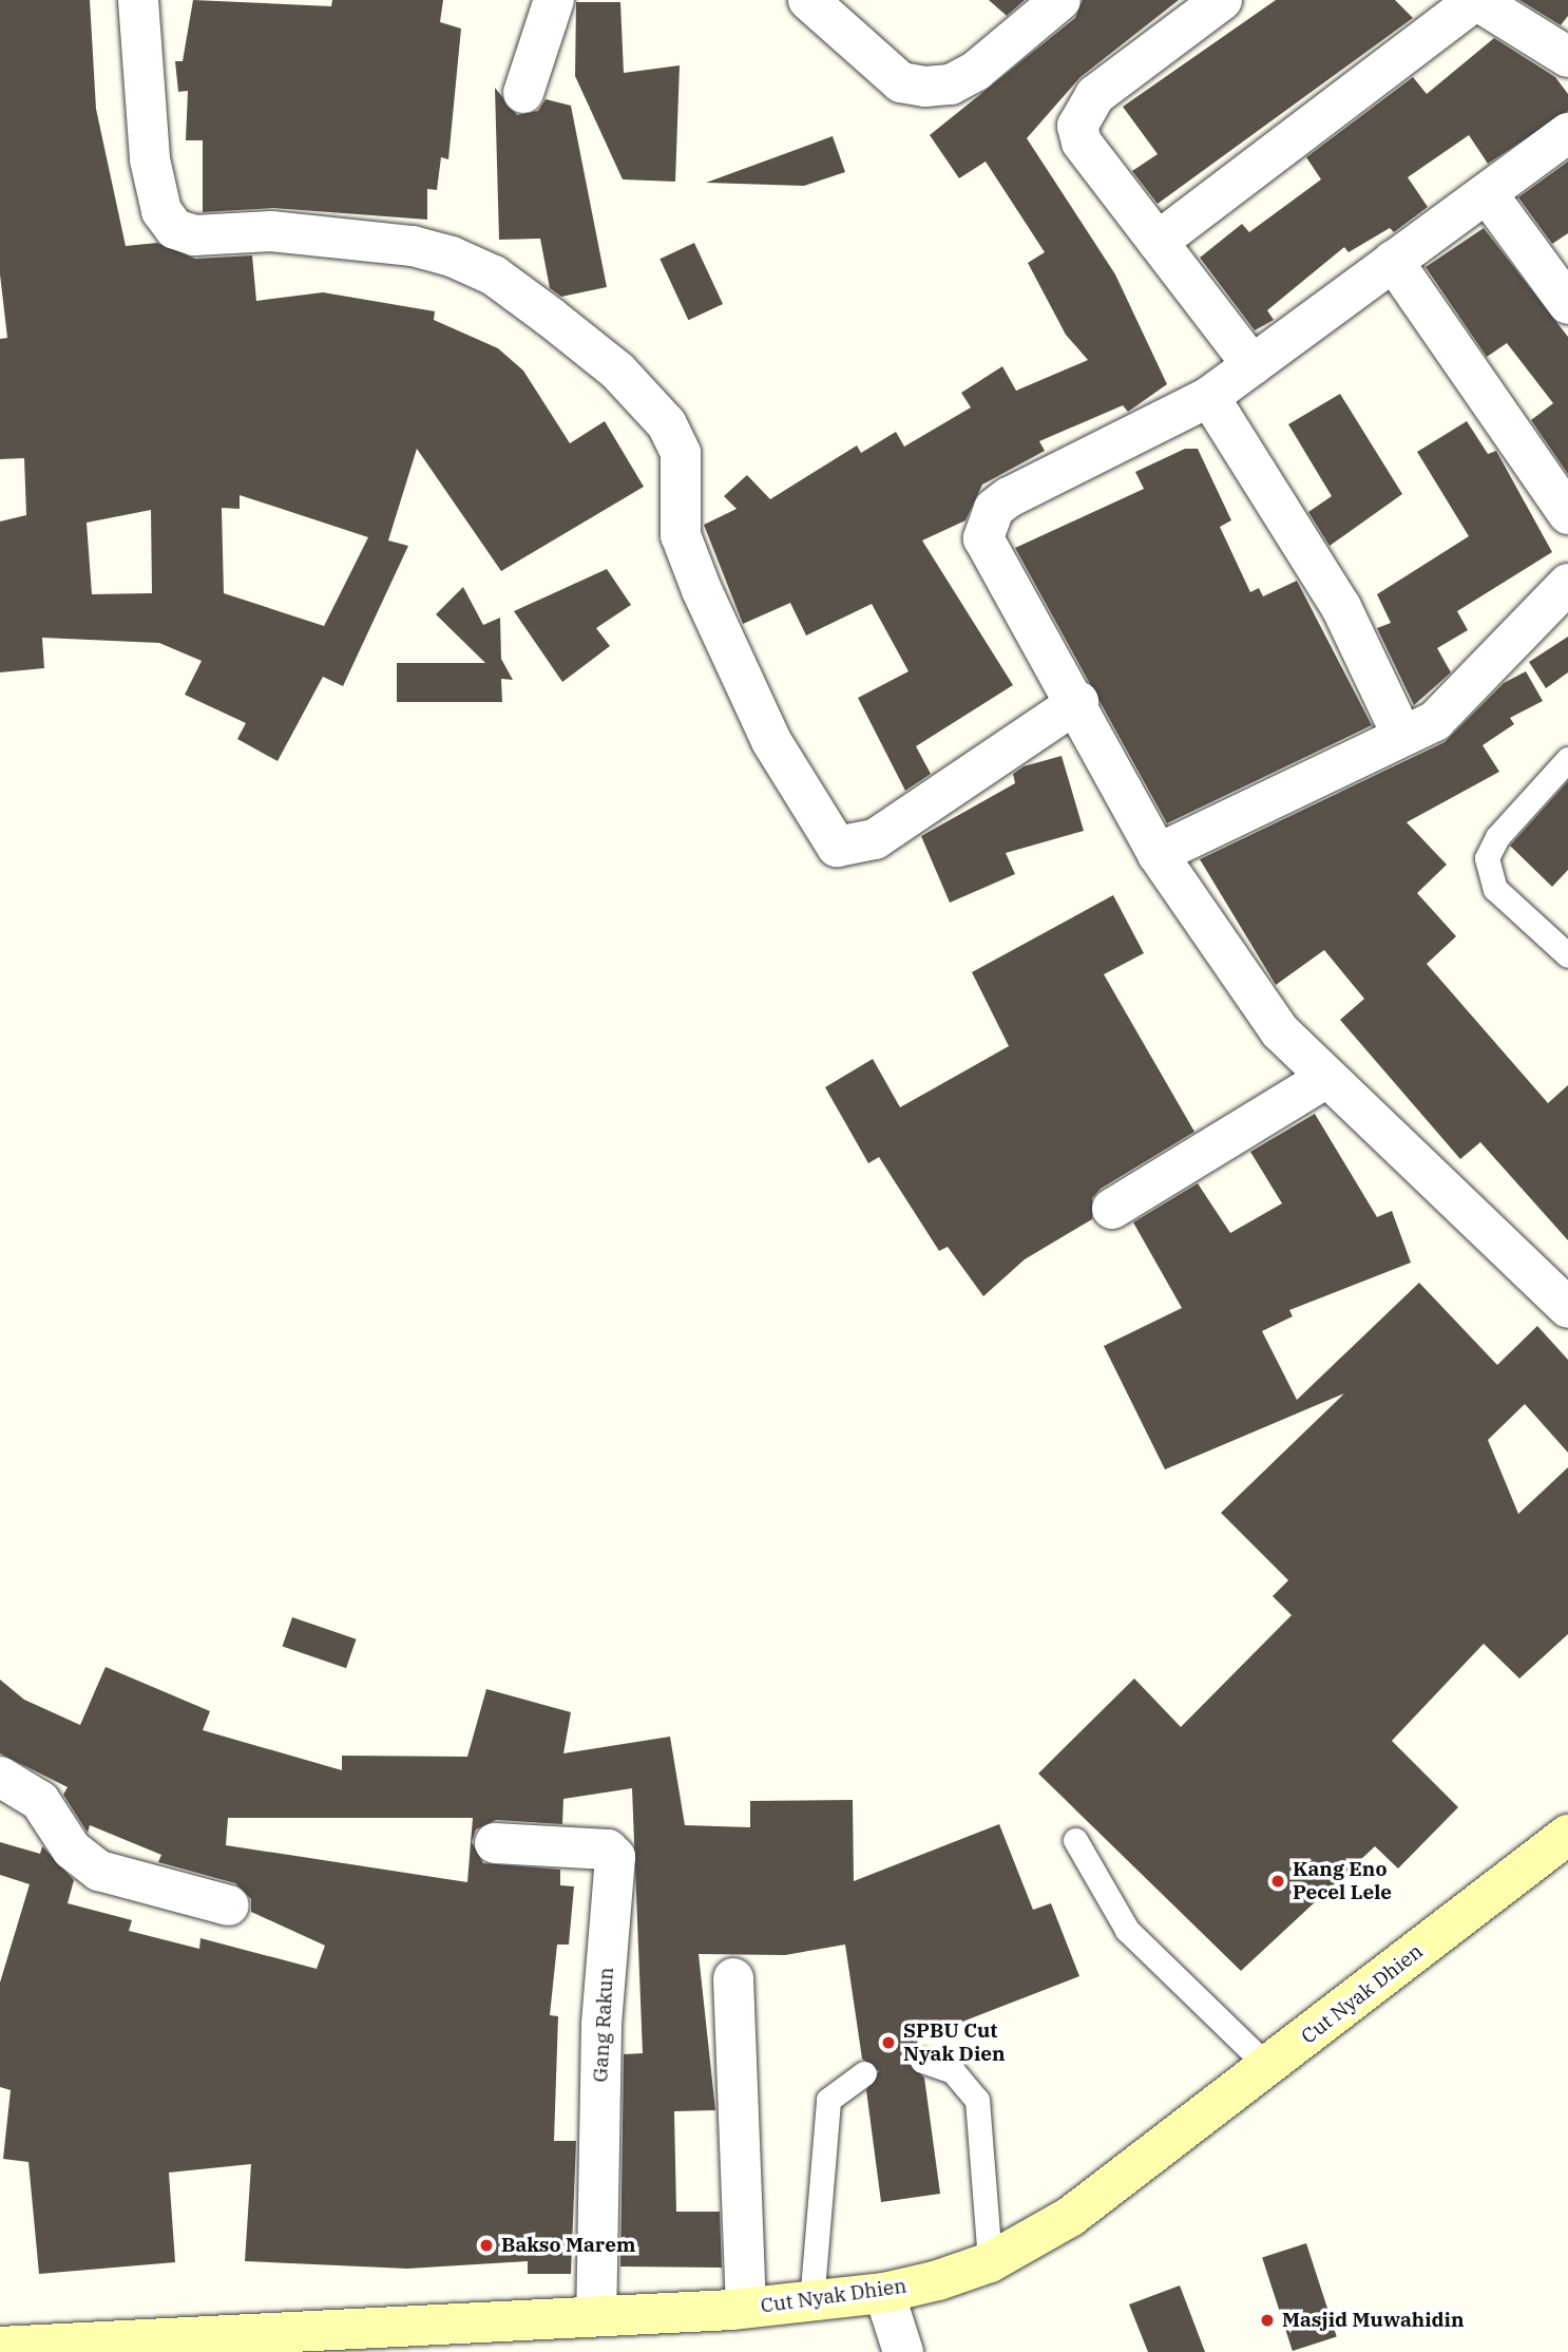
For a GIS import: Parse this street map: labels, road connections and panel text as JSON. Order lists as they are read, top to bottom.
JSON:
{
  "streets": {
    "main road": ["Cut Nyak Dhien"],
    "street": ["Gang Rakun"]
  },
  "crossings": [
    ["Cut Nyak Dhien", "Gang Rakun"]
  ],
  "places": [
    "Kang Eno Pecel Lele",
    "SPBU Cut Nyak Dien",
    "Bakso Marem",
    "Masjid Muwahidin"
  ]
}
